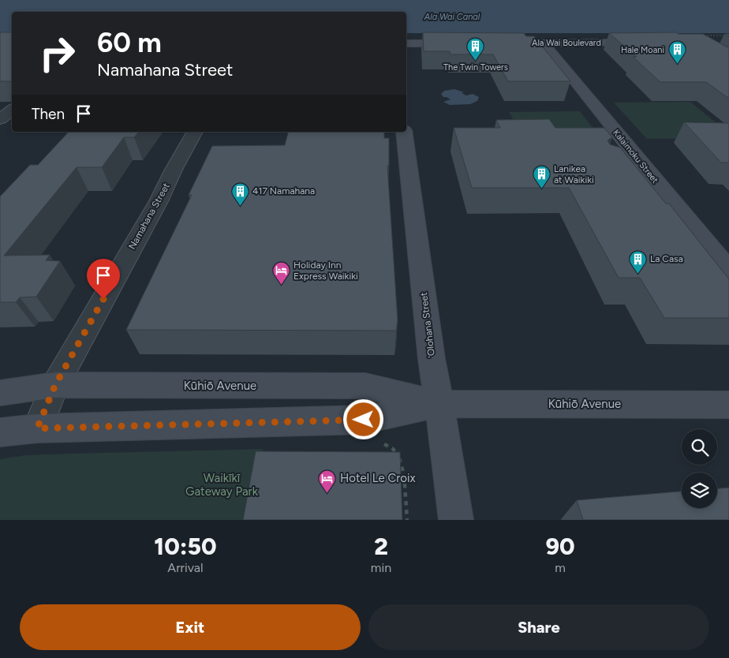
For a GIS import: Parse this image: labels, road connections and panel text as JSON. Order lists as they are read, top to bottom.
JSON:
{
  "streets": {
    "street": [
      "Ala Wai Boulevard",
      "Kalaimoku Street",
      "Namahana Street",
      "ʻOlohana Street",
      "Kūhiō Avenue"
    ]
  },
  "crossings": [
    ["Ala Wai Boulevard", "Kalaimoku Street"],
    ["Namahana Street", "Kūhiō Avenue"],
    ["ʻOlohana Street", "Kūhiō Avenue"]
  ],
  "water": ["Ala Wai Canal"],
  "parks": ["Waikīkī Gateway Park"],
  "places": {
    "building": [
      "The Twin Towers",
      "Hale Moani",
      "Lanikea at Waikiki",
      "417 Namahana",
      "La Casa"
    ],
    "hotel": ["Holiday Inn Express Waikiki", "Hotel Le Croix"]
  },
  "page": {
    "turn": ["60 m", "Namahana Street"],
    "then": "Then",
    "eta": [
      "10:50",
      "Arrival",
      "2",
      "min",
      "90",
      "m"
    ],
    "buttons": ["Exit", "Share"]
  }
}
